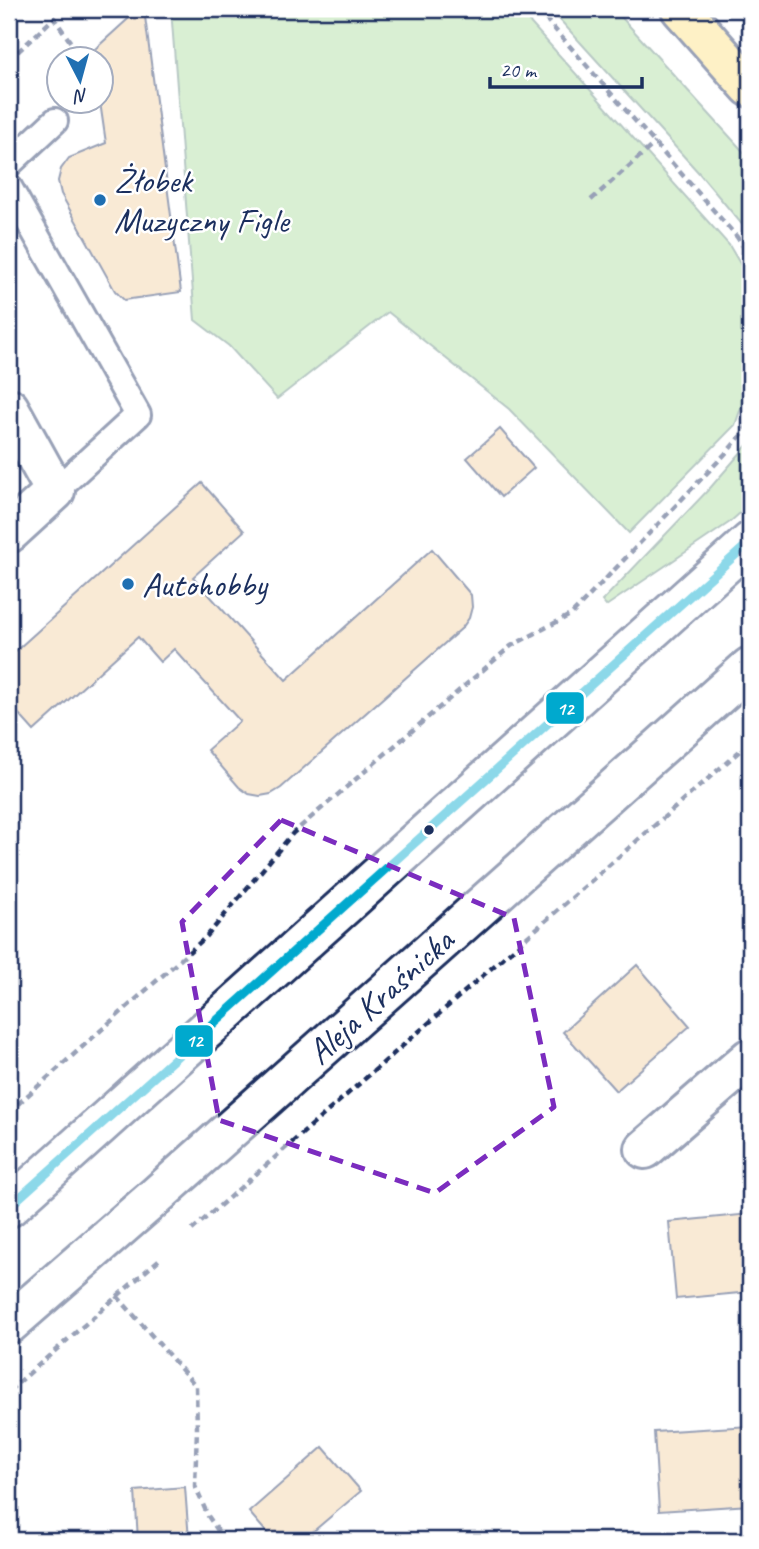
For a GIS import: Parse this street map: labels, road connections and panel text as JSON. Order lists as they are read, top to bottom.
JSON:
{
  "streets": {
    "main road": ["Aleja Kraśnicka"]
  },
  "places": ["Żłobek Muzyczny Figle", "Autohobby"],
  "lines": ["transit line 12"],
  "scale_bar": "20 m",
  "north": "bottom"
}
